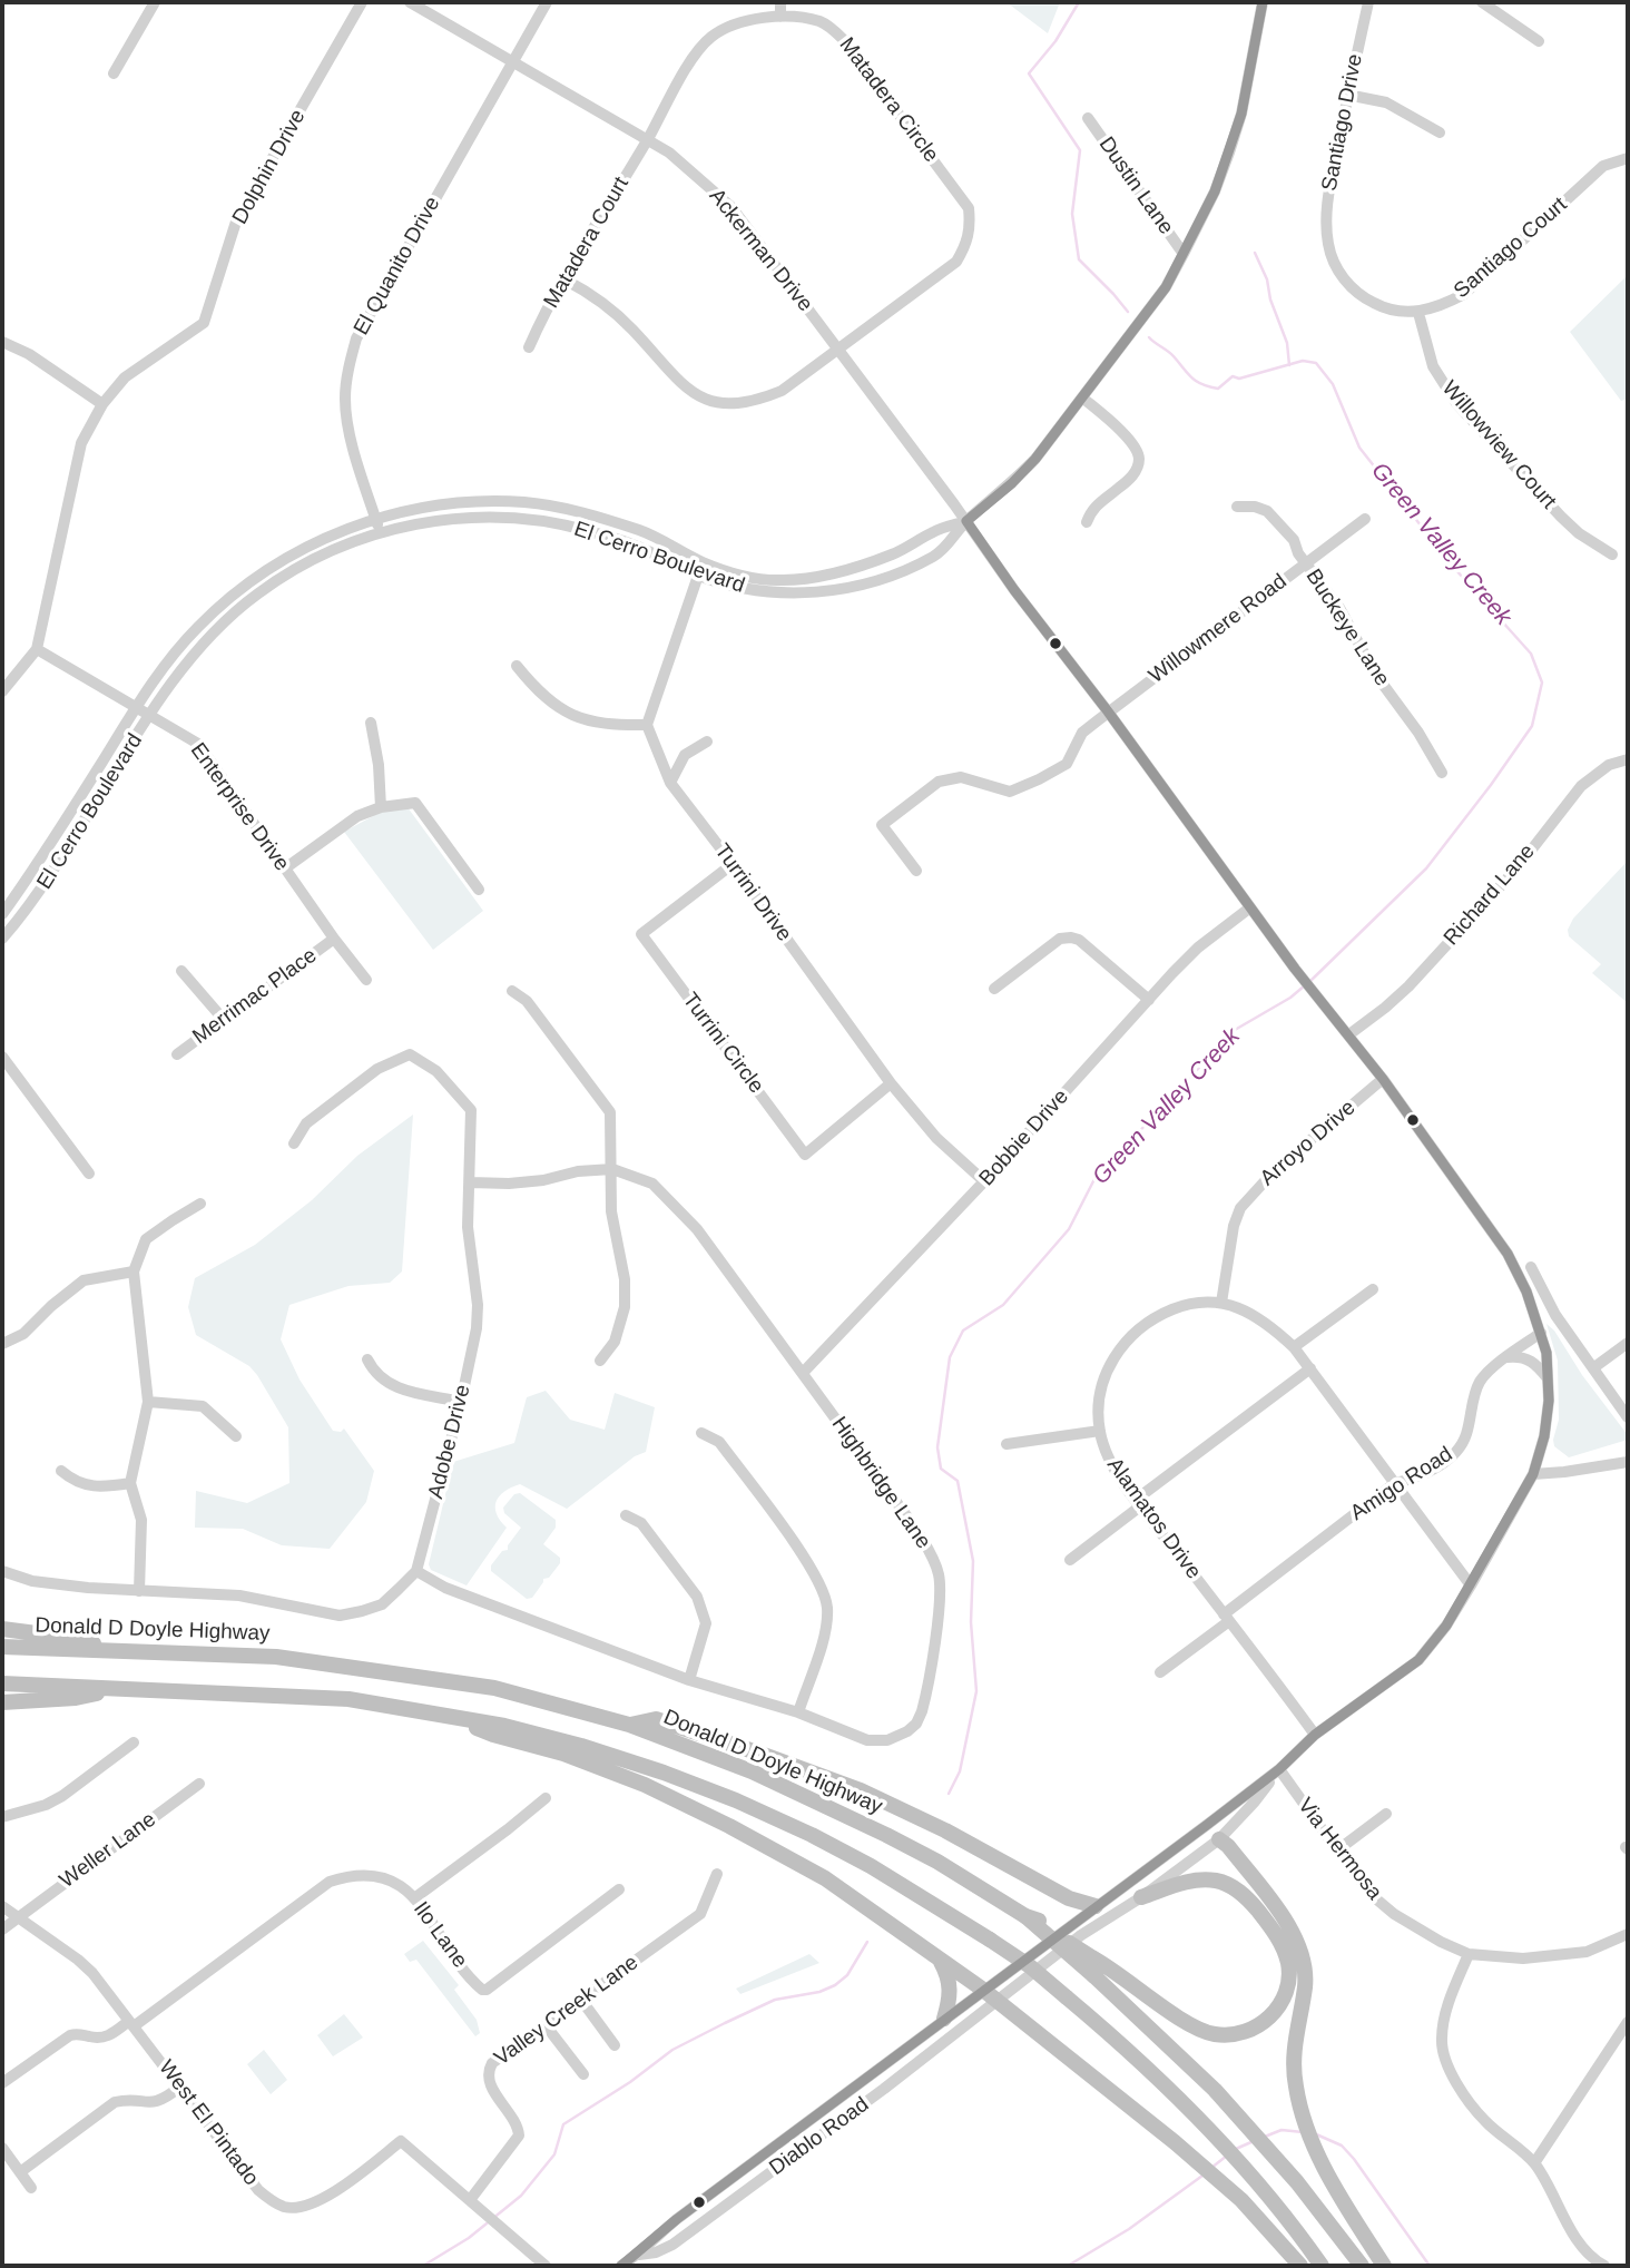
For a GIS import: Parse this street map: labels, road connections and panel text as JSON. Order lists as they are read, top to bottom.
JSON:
{
  "streets": {
    "highway": ["Donald D Doyle Highway"],
    "street": [
      "Matadera Circle",
      "Santiago Drive",
      "Dolphin Drive",
      "Dustin Lane",
      "Matadera Court",
      "Santiago Court",
      "Ackerman Drive",
      "El Quanito Drive",
      "Willowview Court",
      "El Cerro Boulevard",
      "Buckeye Lane",
      "Willowmere Road",
      "Enterprise Drive",
      "Turrini Drive",
      "Richard Lane",
      "Merrimac Place",
      "Turrini Circle",
      "Bobbie Drive",
      "Arroyo Drive",
      "Adobe Drive",
      "Highbridge Lane",
      "Amigo Road",
      "Alamatos Drive",
      "Via Hermosa",
      "Weller Lane",
      "Ilo Lane",
      "Valley Creek Lane",
      "West El Pintado",
      "Diablo Road"
    ]
  },
  "crossings": [
    ["Matadera Circle", "Matadera Court"],
    ["Matadera Circle", "Ackerman Drive"],
    ["Santiago Drive", "Santiago Court"],
    ["Santiago Drive", "Willowview Court"],
    ["Dolphin Drive", "Enterprise Drive"],
    ["Matadera Court", "Ackerman Drive"],
    ["Santiago Court", "Willowview Court"],
    ["Ackerman Drive", "El Quanito Drive"],
    ["Ackerman Drive", "El Cerro Boulevard"],
    ["Ackerman Drive", "Diablo Road"],
    ["El Quanito Drive", "El Cerro Boulevard"],
    ["El Cerro Boulevard", "Enterprise Drive"],
    ["El Cerro Boulevard", "Diablo Road"],
    ["Buckeye Lane", "Willowmere Road"],
    ["Willowmere Road", "Diablo Road"],
    ["Enterprise Drive", "Merrimac Place"],
    ["Turrini Drive", "Turrini Circle"],
    ["Turrini Drive", "Bobbie Drive"],
    ["Richard Lane", "Diablo Road"],
    ["Bobbie Drive", "Highbridge Lane"],
    ["Bobbie Drive", "Diablo Road"],
    ["Arroyo Drive", "Alamatos Drive"],
    ["Arroyo Drive", "Diablo Road"],
    ["Adobe Drive", "Highbridge Lane"],
    ["Amigo Road", "Alamatos Drive"],
    ["Amigo Road", "Diablo Road"],
    ["Alamatos Drive", "Diablo Road"],
    ["Via Hermosa", "Diablo Road"],
    ["Weller Lane", "West El Pintado"],
    ["Ilo Lane", "West El Pintado"],
    ["Valley Creek Lane", "West El Pintado"]
  ],
  "water": ["Green Valley Creek"]
}
